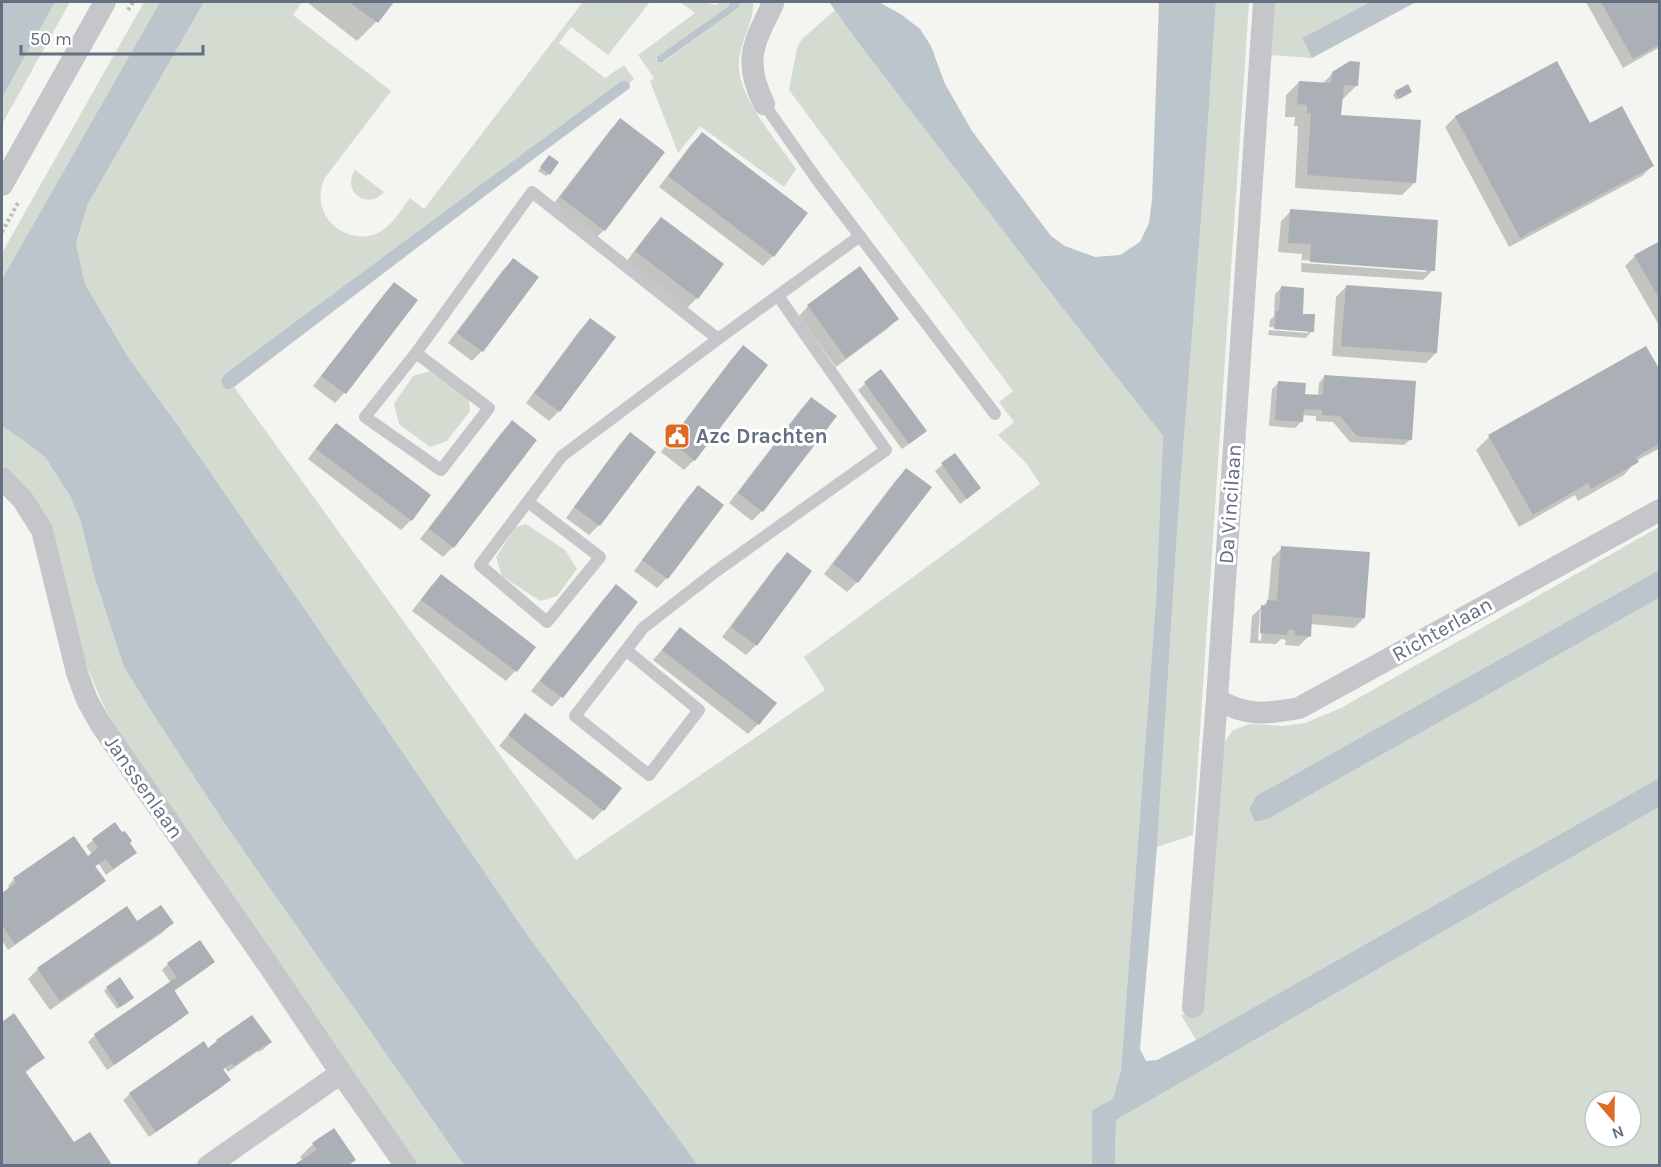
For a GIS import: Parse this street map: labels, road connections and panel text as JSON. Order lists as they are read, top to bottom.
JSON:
{
  "streets": {
    "street": ["Da Vincilaan", "Richterlaan", "Janssenlaan"]
  },
  "crossings": [
    ["Da Vincilaan", "Richterlaan"]
  ],
  "places": {
    "public building": ["Azc Drachten"]
  },
  "scale_bar": "50 m",
  "north": "bottom"
}
